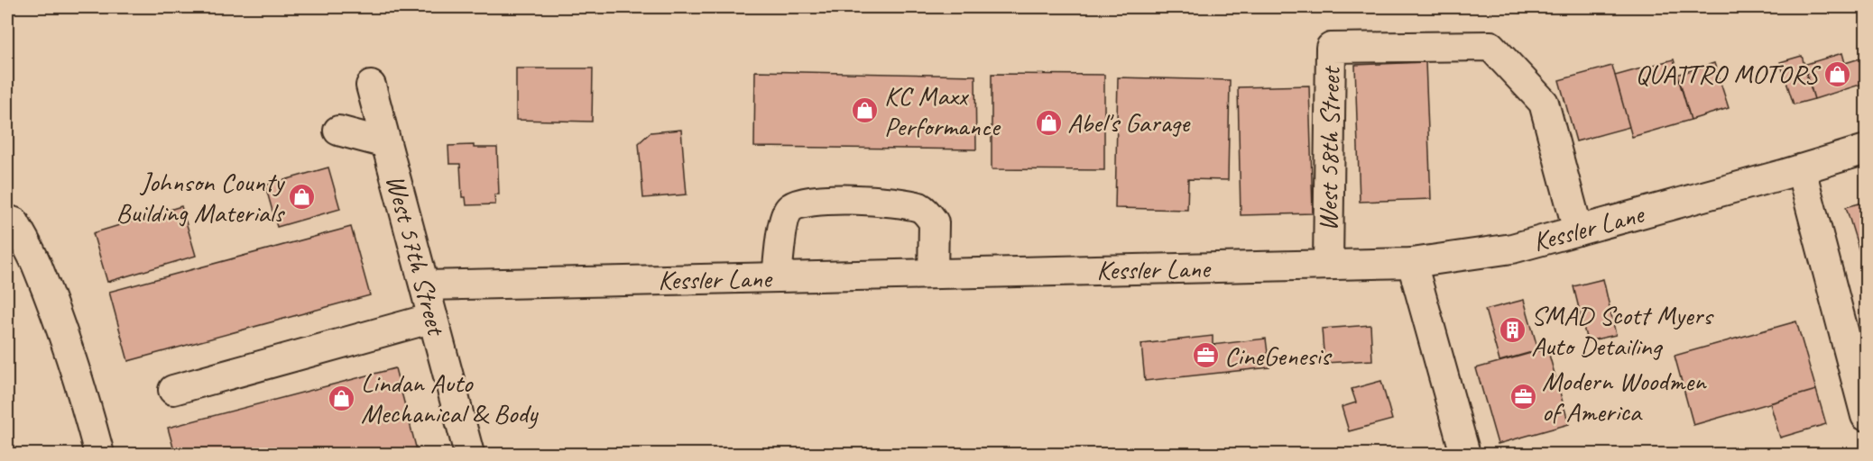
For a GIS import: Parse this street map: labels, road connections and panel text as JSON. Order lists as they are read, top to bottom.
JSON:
{
  "streets": {
    "street": ["West 58th Street", "Kessler Lane", "West 57th Street"]
  },
  "crossings": [
    ["West 58th Street", "Kessler Lane"],
    ["Kessler Lane", "West 57th Street"]
  ],
  "places": {
    "shop": [
      "QUATTRO MOTORS",
      "KC Maxx Performance",
      "Abel's Garage",
      "Johnson County Building Materials",
      "Lindan Auto Mechanical & Body"
    ],
    "building": ["SMAD Scott Myers Auto Detailing"],
    "office": ["CineGenesis", "Modern Woodmen of America"]
  }
}
